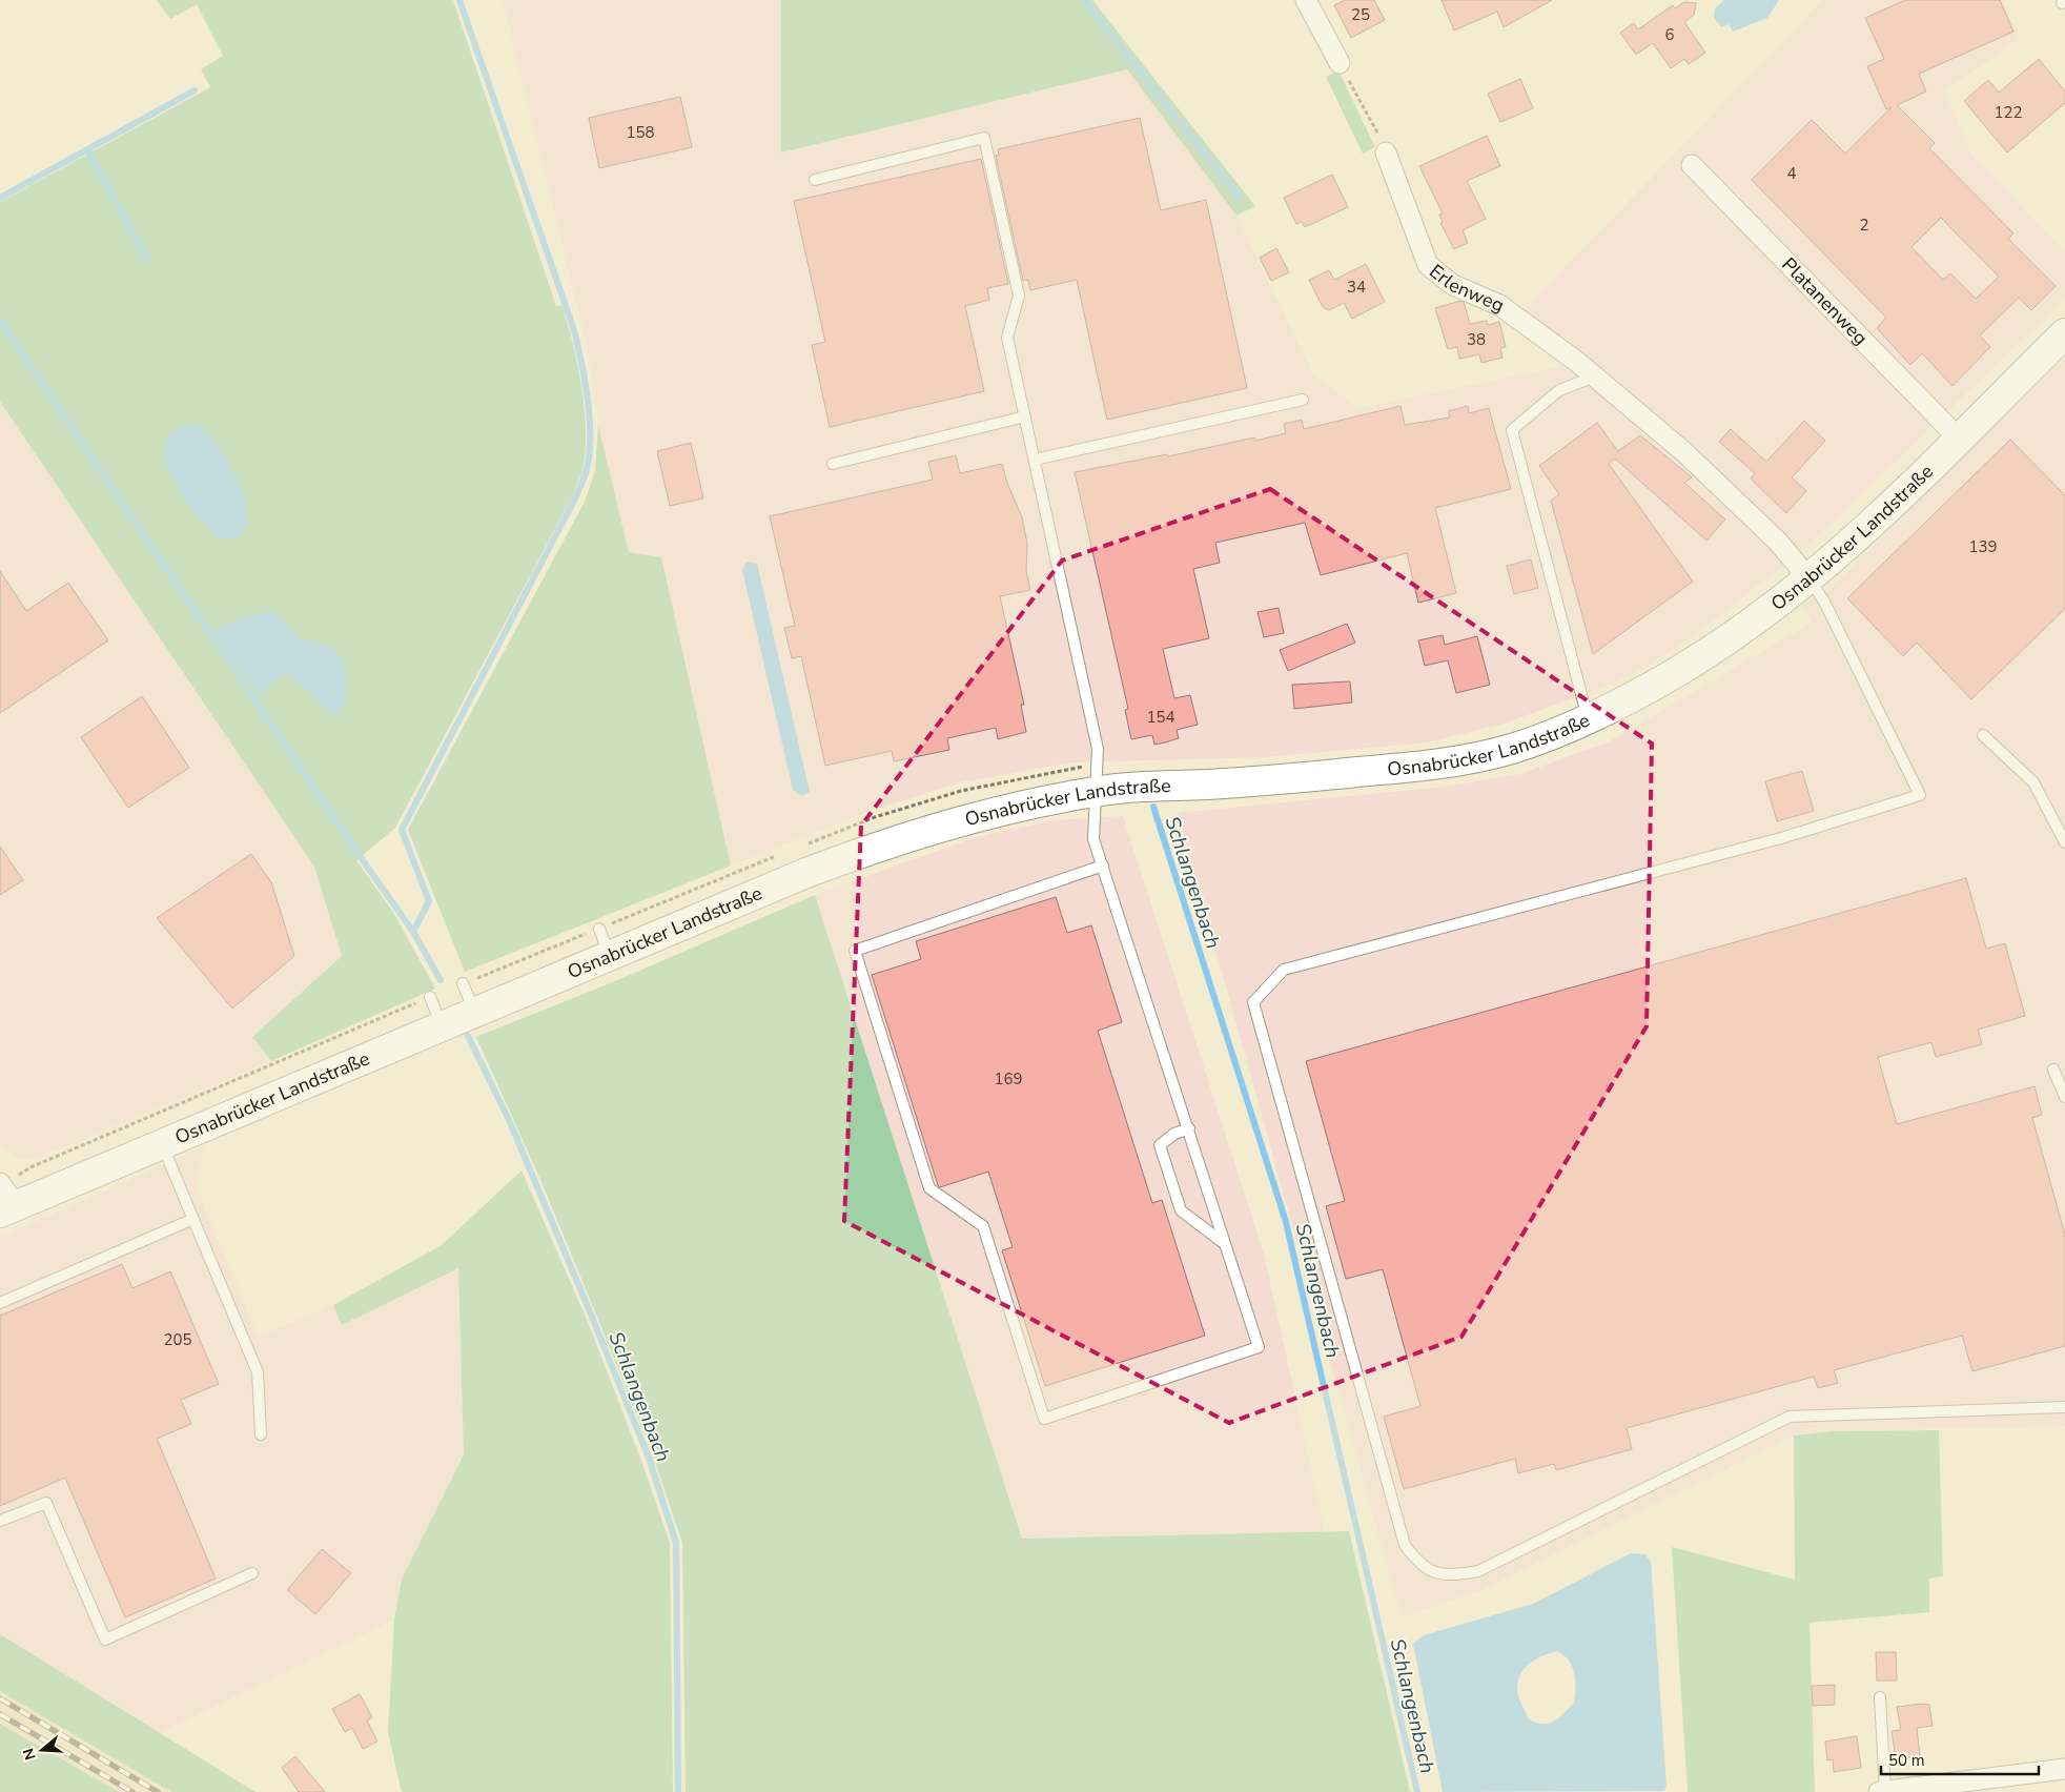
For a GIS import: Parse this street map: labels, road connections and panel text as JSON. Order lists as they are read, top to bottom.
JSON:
{
  "streets": {
    "street": ["Erlenweg", "Platanenweg", "Osnabrücker Landstraße"]
  },
  "crossings": [
    ["Platanenweg", "Osnabrücker Landstraße"]
  ],
  "water": ["Schlangenbach"],
  "house_numbers": [
    "25",
    "6",
    "122",
    "158",
    "4",
    "2",
    "34",
    "38",
    "139",
    "154",
    "169",
    "205"
  ],
  "scale_bar": "50 m",
  "north": "left"
}
